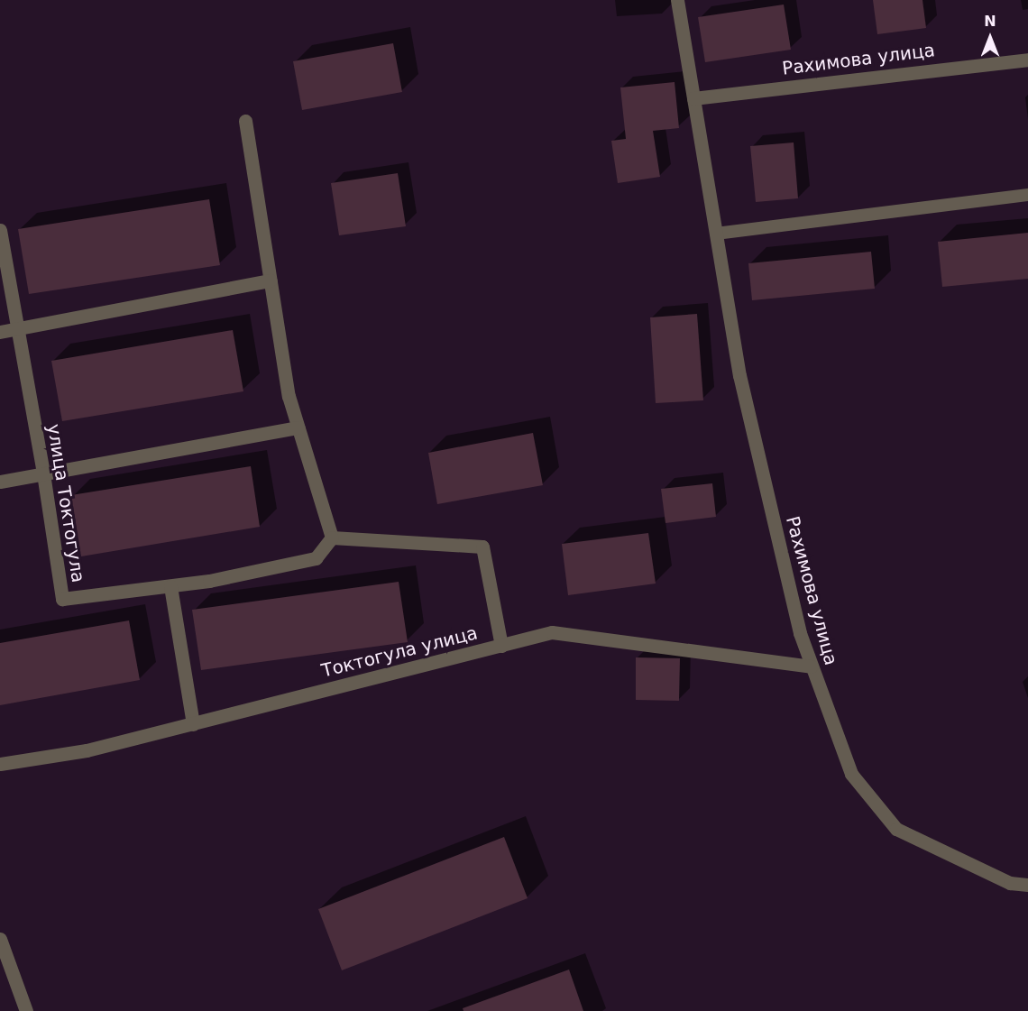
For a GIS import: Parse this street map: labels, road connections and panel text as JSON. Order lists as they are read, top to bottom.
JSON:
{
  "streets": {
    "street": ["Рахимова улица", "улица Токтогула", "Токтогула улица"]
  },
  "crossings": [
    ["Рахимова улица", "Токтогула улица"]
  ],
  "north": "top"
}
